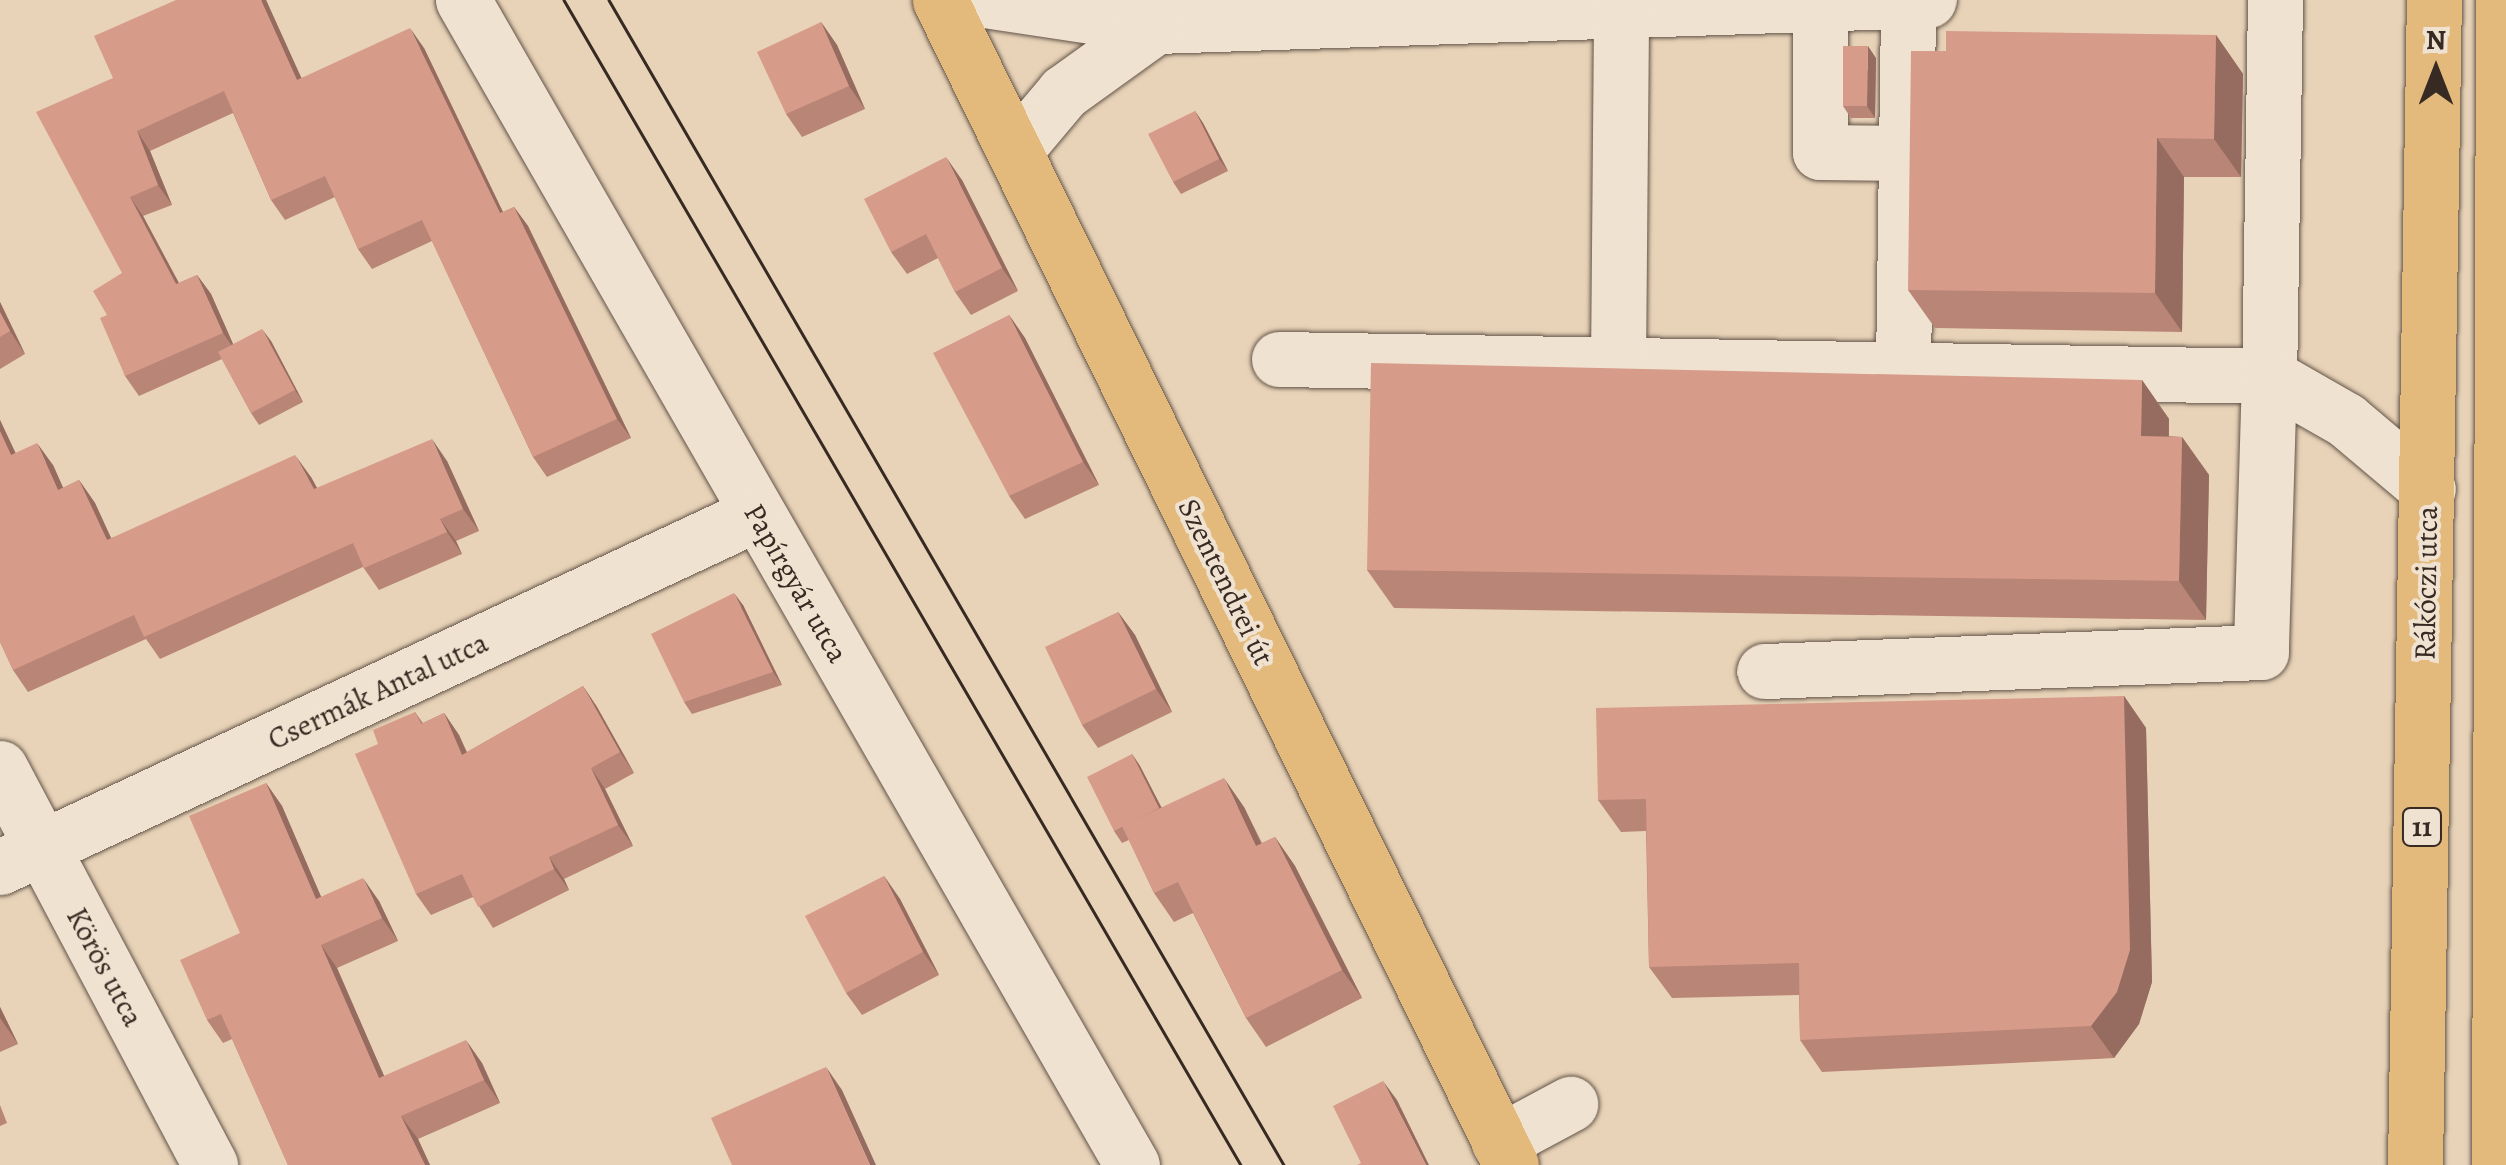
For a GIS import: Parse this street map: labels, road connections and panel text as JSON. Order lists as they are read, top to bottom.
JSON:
{
  "streets": {
    "main road": ["Szentendrei út", "Rákóczi utca", "11"],
    "street": ["Papírgyár utca", "Csermák Antal utca", "Körös utca"]
  },
  "crossings": [
    ["Papírgyár utca", "Csermák Antal utca"],
    ["Csermák Antal utca", "Körös utca"]
  ],
  "north": "top"
}
